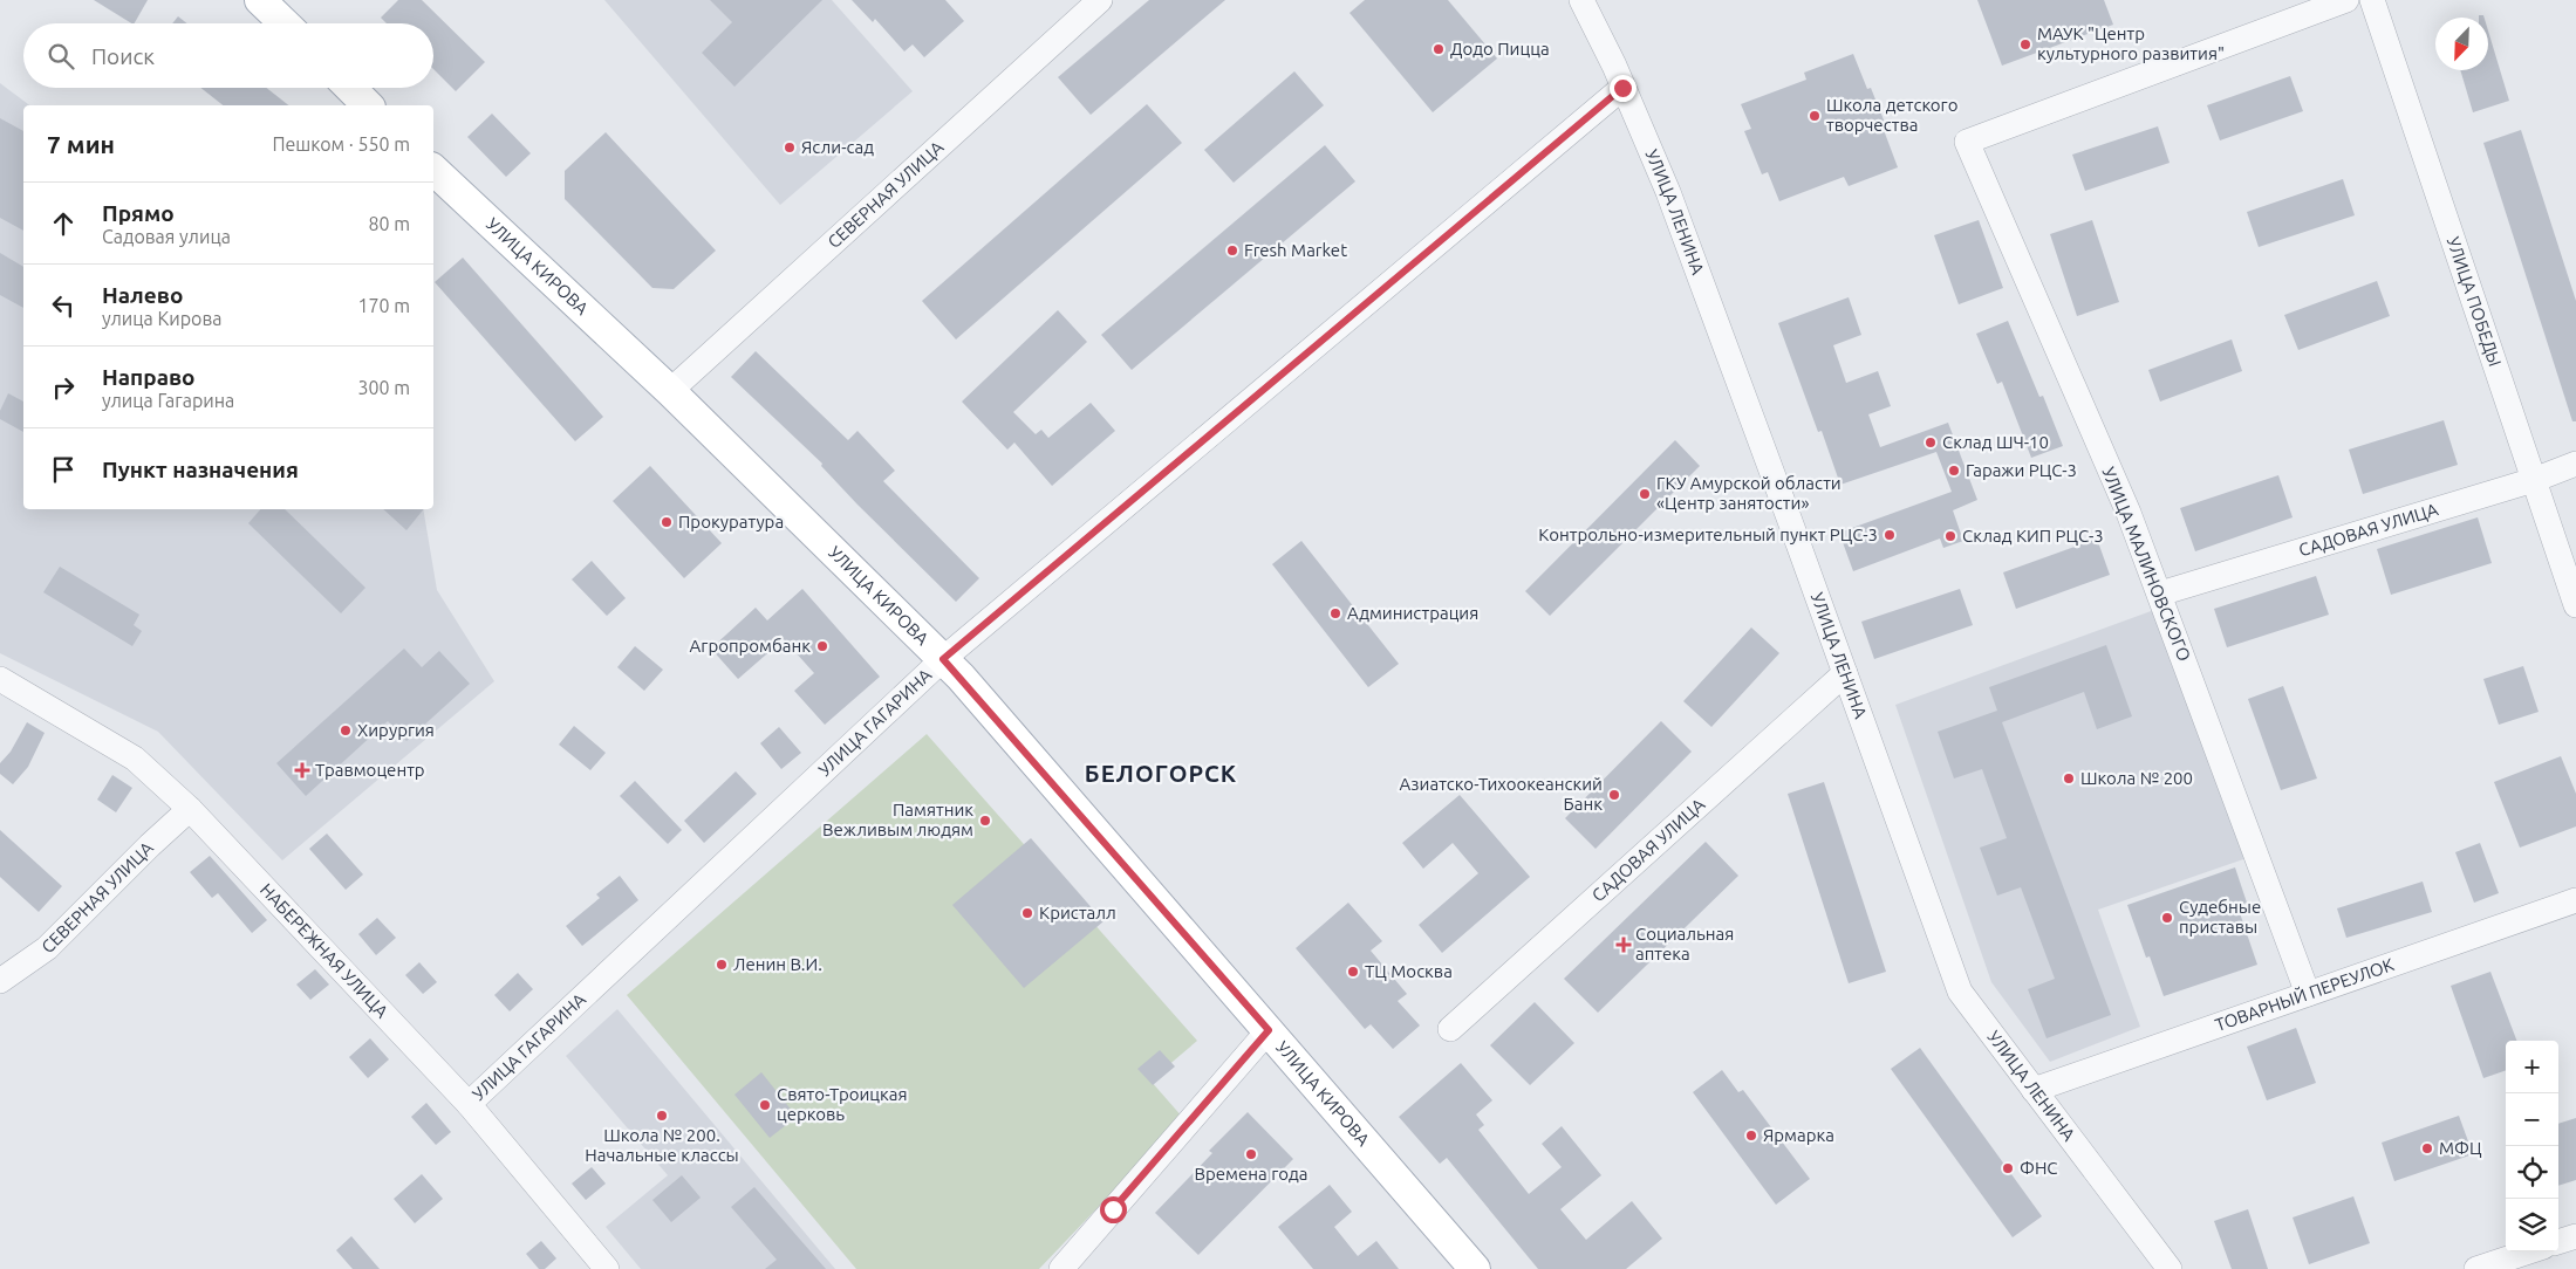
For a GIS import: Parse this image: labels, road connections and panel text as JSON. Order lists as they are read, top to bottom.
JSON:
{
  "streets": {
    "main road": ["УЛИЦА КИРОВА"],
    "street": [
      "СЕВЕРНАЯ УЛИЦА",
      "УЛИЦА ЛЕНИНА",
      "УЛИЦА ПОБЕДЫ",
      "САДОВАЯ УЛИЦА",
      "УЛИЦА МАЛИНОВСКОГО",
      "УЛИЦА ГАГАРИНА",
      "НАБЕРЕЖНАЯ УЛИЦА",
      "ТОВАРНЫЙ ПЕРЕУЛОК"
    ]
  },
  "crossings": [
    ["СЕВЕРНАЯ УЛИЦА", "УЛИЦА КИРОВА"],
    ["СЕВЕРНАЯ УЛИЦА", "НАБЕРЕЖНАЯ УЛИЦА"],
    ["УЛИЦА ЛЕНИНА", "САДОВАЯ УЛИЦА"],
    ["УЛИЦА ЛЕНИНА", "УЛИЦА ГАГАРИНА"],
    ["УЛИЦА ЛЕНИНА", "ТОВАРНЫЙ ПЕРЕУЛОК"],
    ["УЛИЦА КИРОВА", "УЛИЦА ГАГАРИНА"],
    ["УЛИЦА ПОБЕДЫ", "САДОВАЯ УЛИЦА"],
    ["САДОВАЯ УЛИЦА", "УЛИЦА МАЛИНОВСКОГО"],
    ["УЛИЦА МАЛИНОВСКОГО", "ТОВАРНЫЙ ПЕРЕУЛОК"],
    ["УЛИЦА ГАГАРИНА", "НАБЕРЕЖНАЯ УЛИЦА"]
  ],
  "districts": ["БЕЛОГОРСК"],
  "places": {
    "other": [
      "МАУК \"Центр культурного развития\"",
      "Додо Пицца",
      "Школа детского творчества",
      "Ясли-сад",
      "Fresh Market",
      "Склад ШЧ-10",
      "Гаражи РЦС-3",
      "ГКУ Амурской области «Центр занятости»",
      "Прокуратура",
      "Контрольно-измерительный пункт РЦС-3",
      "Склад КИП РЦС-3",
      "Администрация",
      "Агропромбанк",
      "Хирургия",
      "Школа № 200",
      "Азиатско-Тихоокеанский Банк",
      "Памятник Вежливым людям",
      "Кристалл",
      "Судебные приставы",
      "Ленин В.И.",
      "ТЦ Москва",
      "Свято-Троицкая церковь",
      "Школа № 200. Начальные классы",
      "Ярмарка",
      "МФЦ",
      "Времена года",
      "ФНС"
    ],
    "health": ["Травмоцентр", "Социальная аптека"]
  },
  "north": "bottom left",
  "page": {
    "search": "Поиск",
    "heading": ["7 мин", "Пешком · 550 m"],
    "list": [
      ["Прямо", "Садовая улица", "80 m"],
      ["Налево", "улица Кирова", "170 m"],
      ["Направо", "улица Гагарина", "300 m"],
      "Пункт назначения"
    ],
    "map_buttons": ["+", "−"]
  }
}
